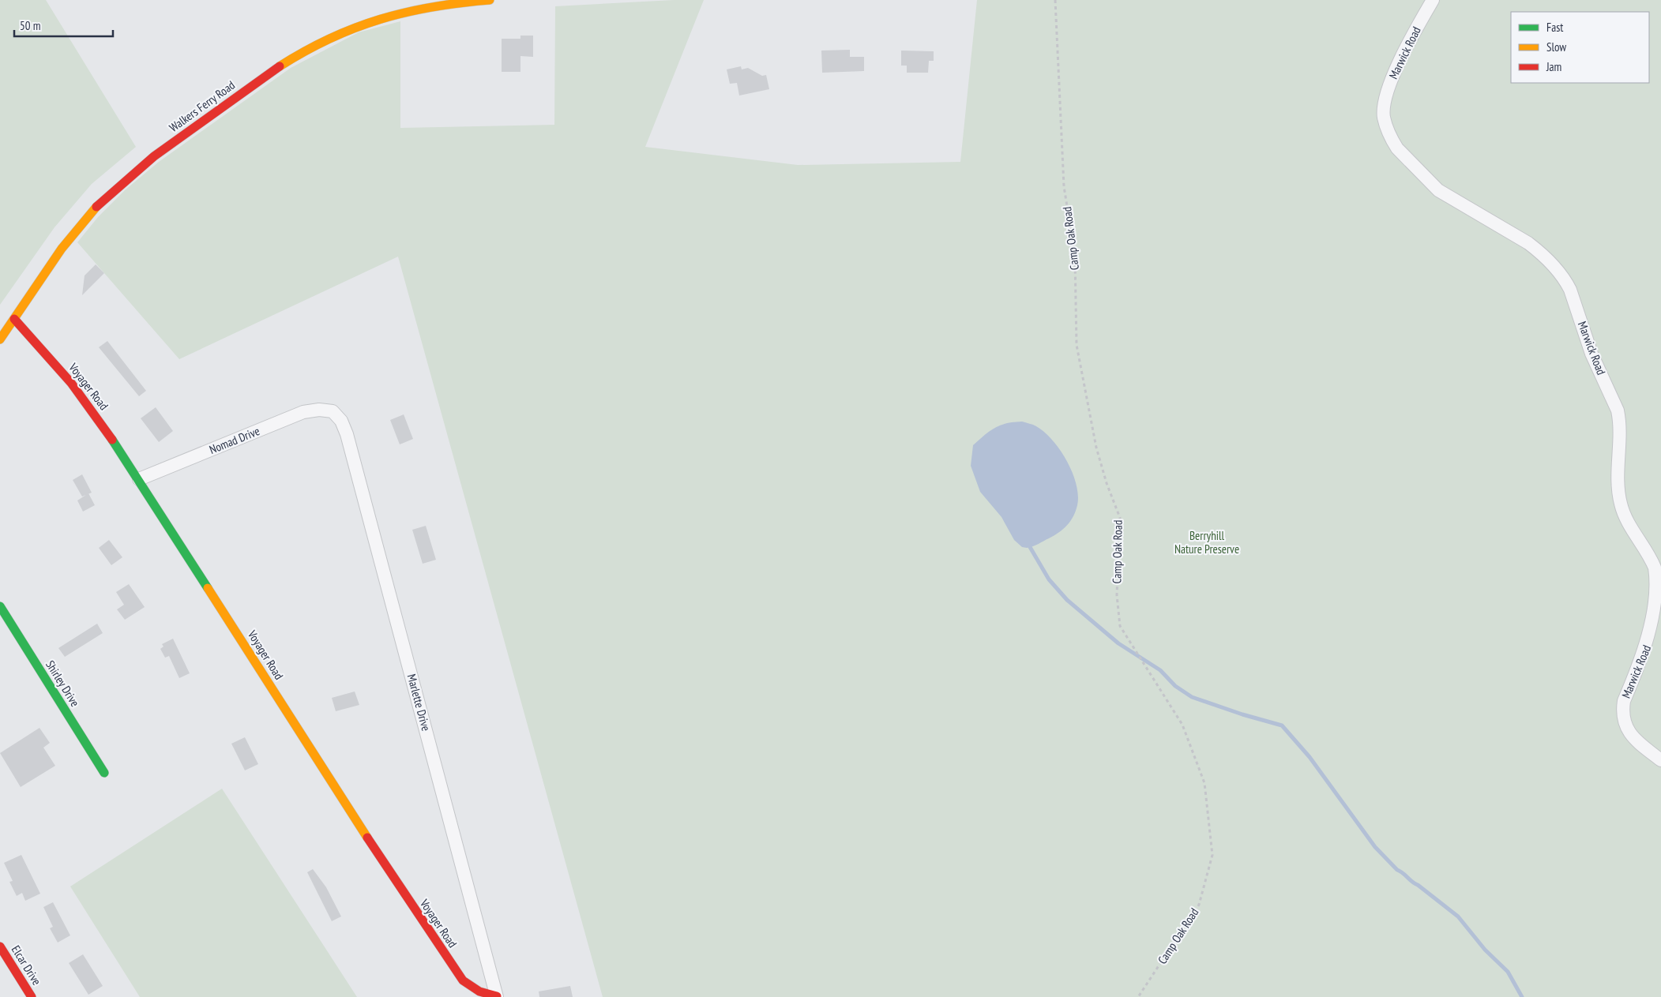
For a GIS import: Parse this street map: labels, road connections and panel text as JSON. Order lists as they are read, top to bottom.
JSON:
{
  "streets": {
    "street": [
      "Marwick Road",
      "Walkers Ferry Road",
      "Voyager Road",
      "Nomad Drive",
      "Shirley Drive",
      "Marlette Drive",
      "Elcar Drive"
    ],
    "path": ["Camp Oak Road"]
  },
  "crossings": [
    ["Walkers Ferry Road", "Voyager Road"],
    ["Voyager Road", "Nomad Drive"],
    ["Voyager Road", "Marlette Drive"],
    ["Nomad Drive", "Marlette Drive"]
  ],
  "parks": ["Berryhill Nature Preserve"],
  "legend": ["Fast", "Slow", "Jam"],
  "scale_bar": "50 m"
}
